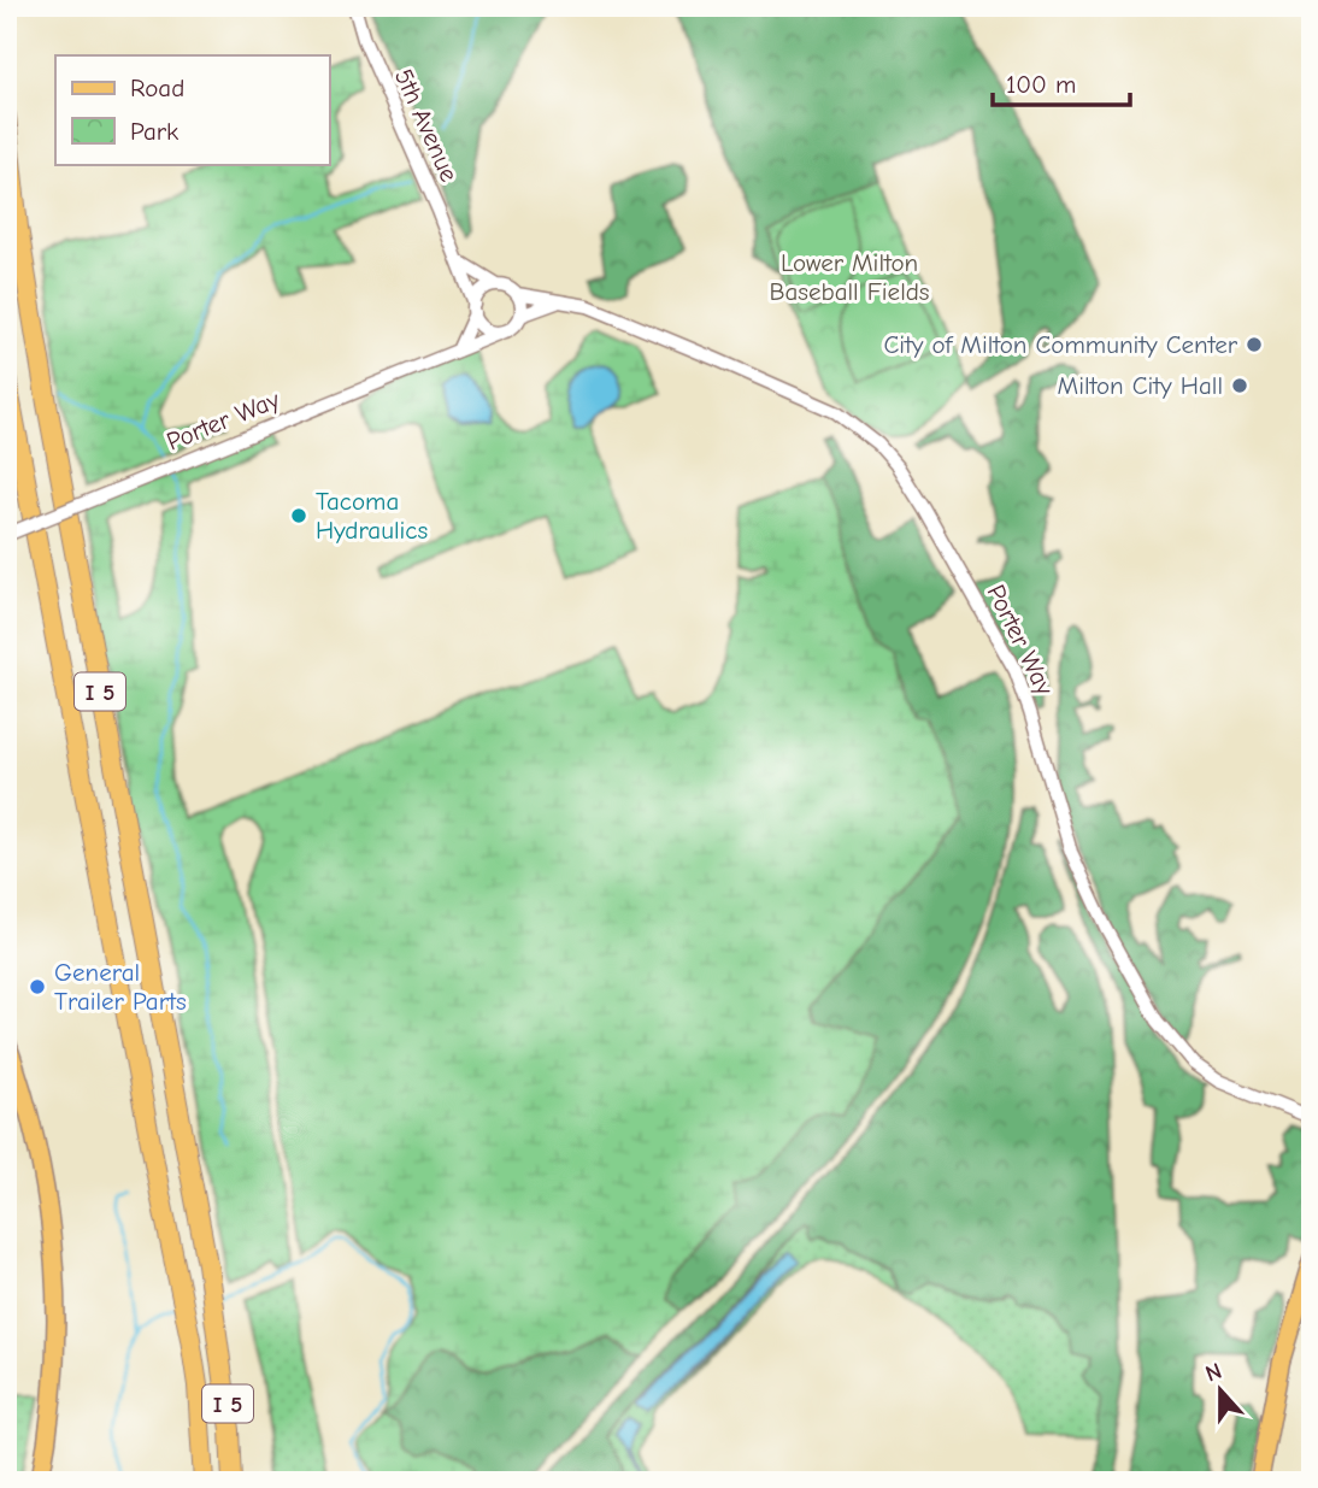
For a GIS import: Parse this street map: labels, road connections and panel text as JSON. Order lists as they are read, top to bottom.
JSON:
{
  "streets": {
    "highway": ["I 5"],
    "street": ["5th Avenue", "Porter Way"]
  },
  "crossings": [
    ["5th Avenue", "Porter Way"]
  ],
  "parks": ["Lower Milton Baseball Fields"],
  "places": [
    "City of Milton Community Center",
    "Milton City Hall",
    "Tacoma Hydraulics",
    "General Trailer Parts"
  ],
  "legend": ["Road", "Park"],
  "scale_bar": "100 m",
  "north": "top"
}
